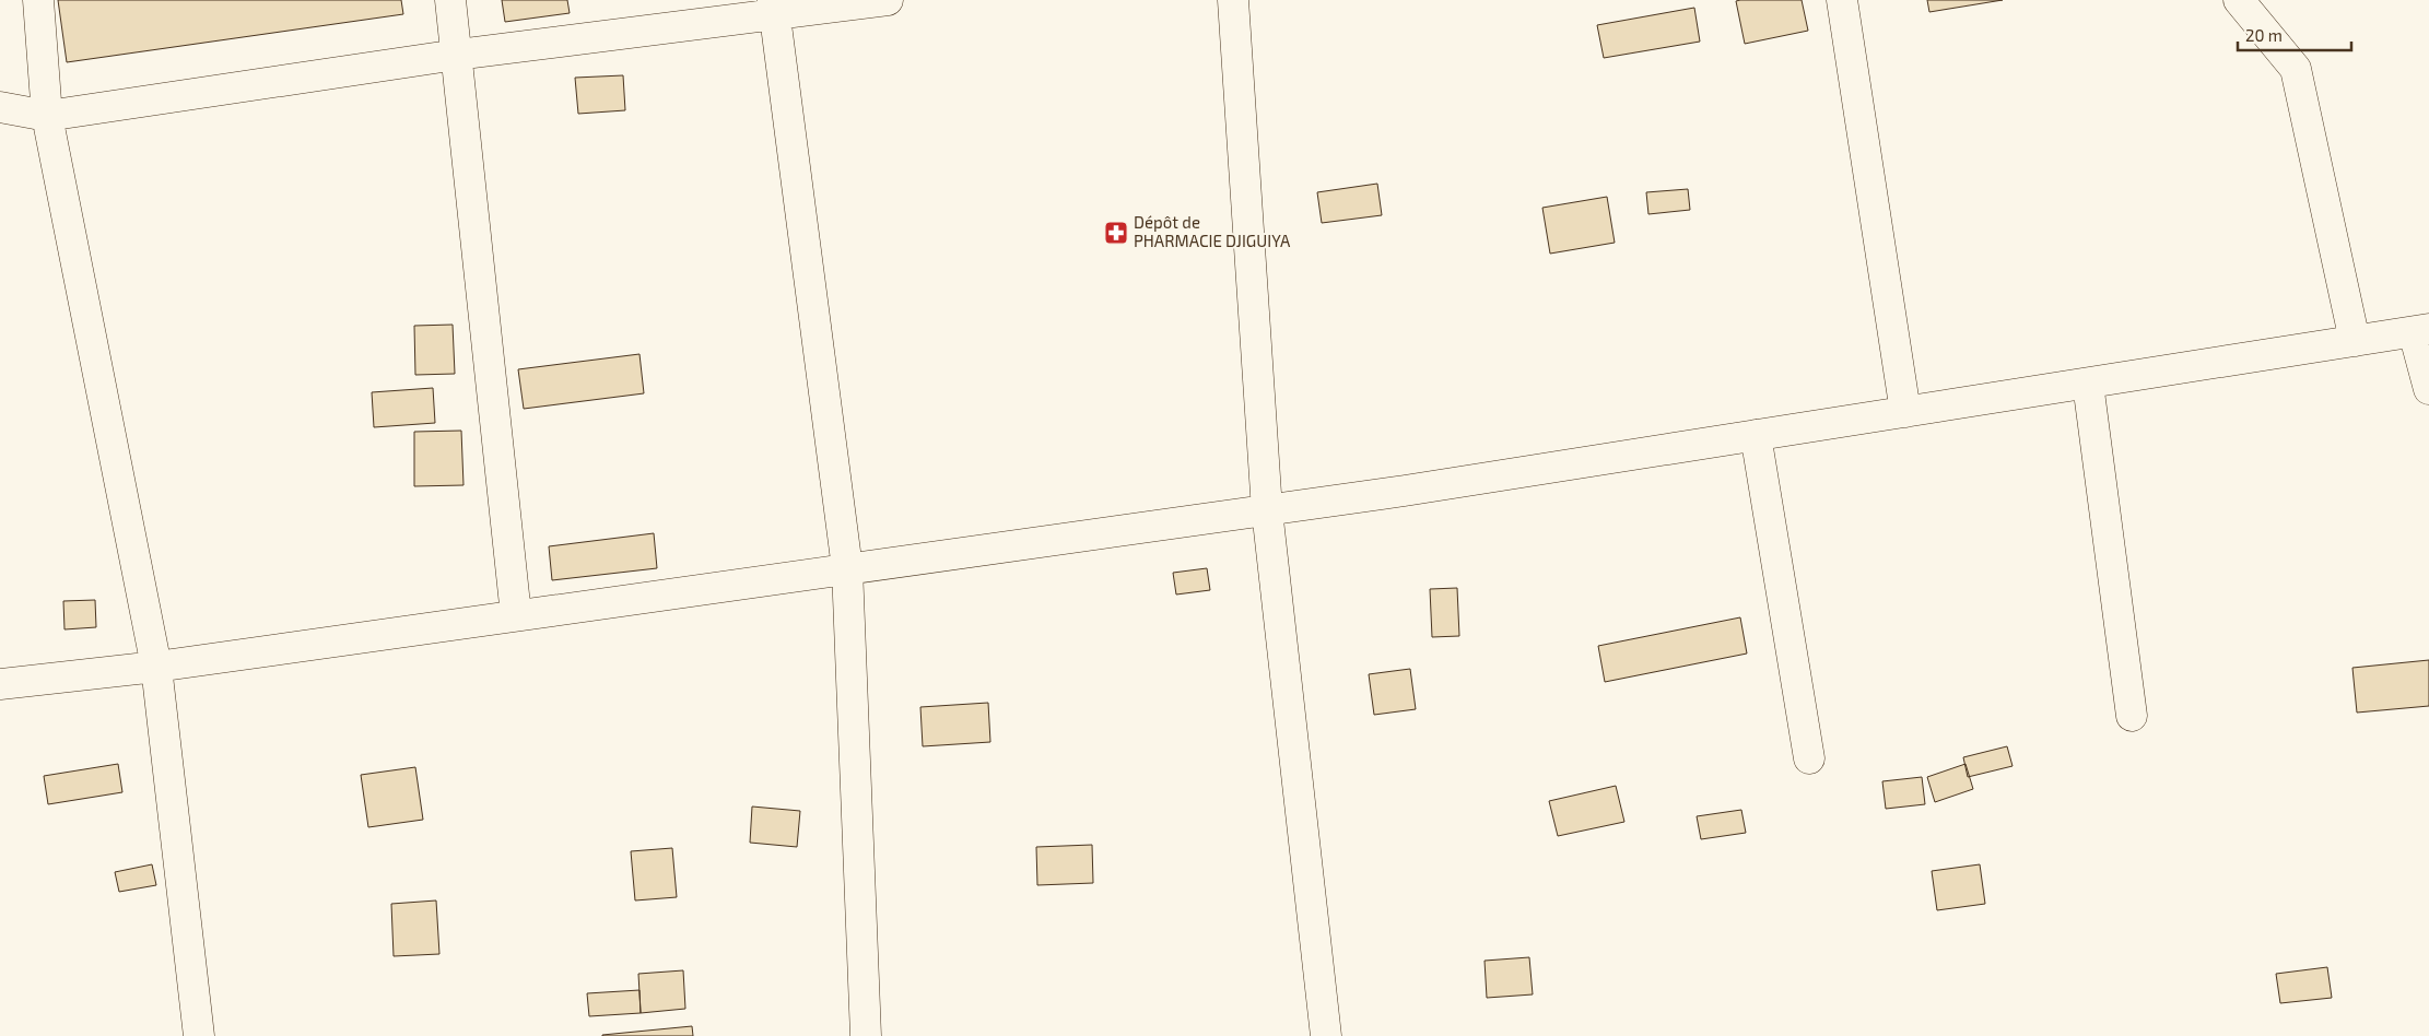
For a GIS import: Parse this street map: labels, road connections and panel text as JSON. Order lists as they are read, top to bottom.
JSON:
{
  "places": {
    "pharmacy": ["Dépôt de PHARMACIE DJIGUIYA"]
  },
  "scale_bar": "20 m"
}
